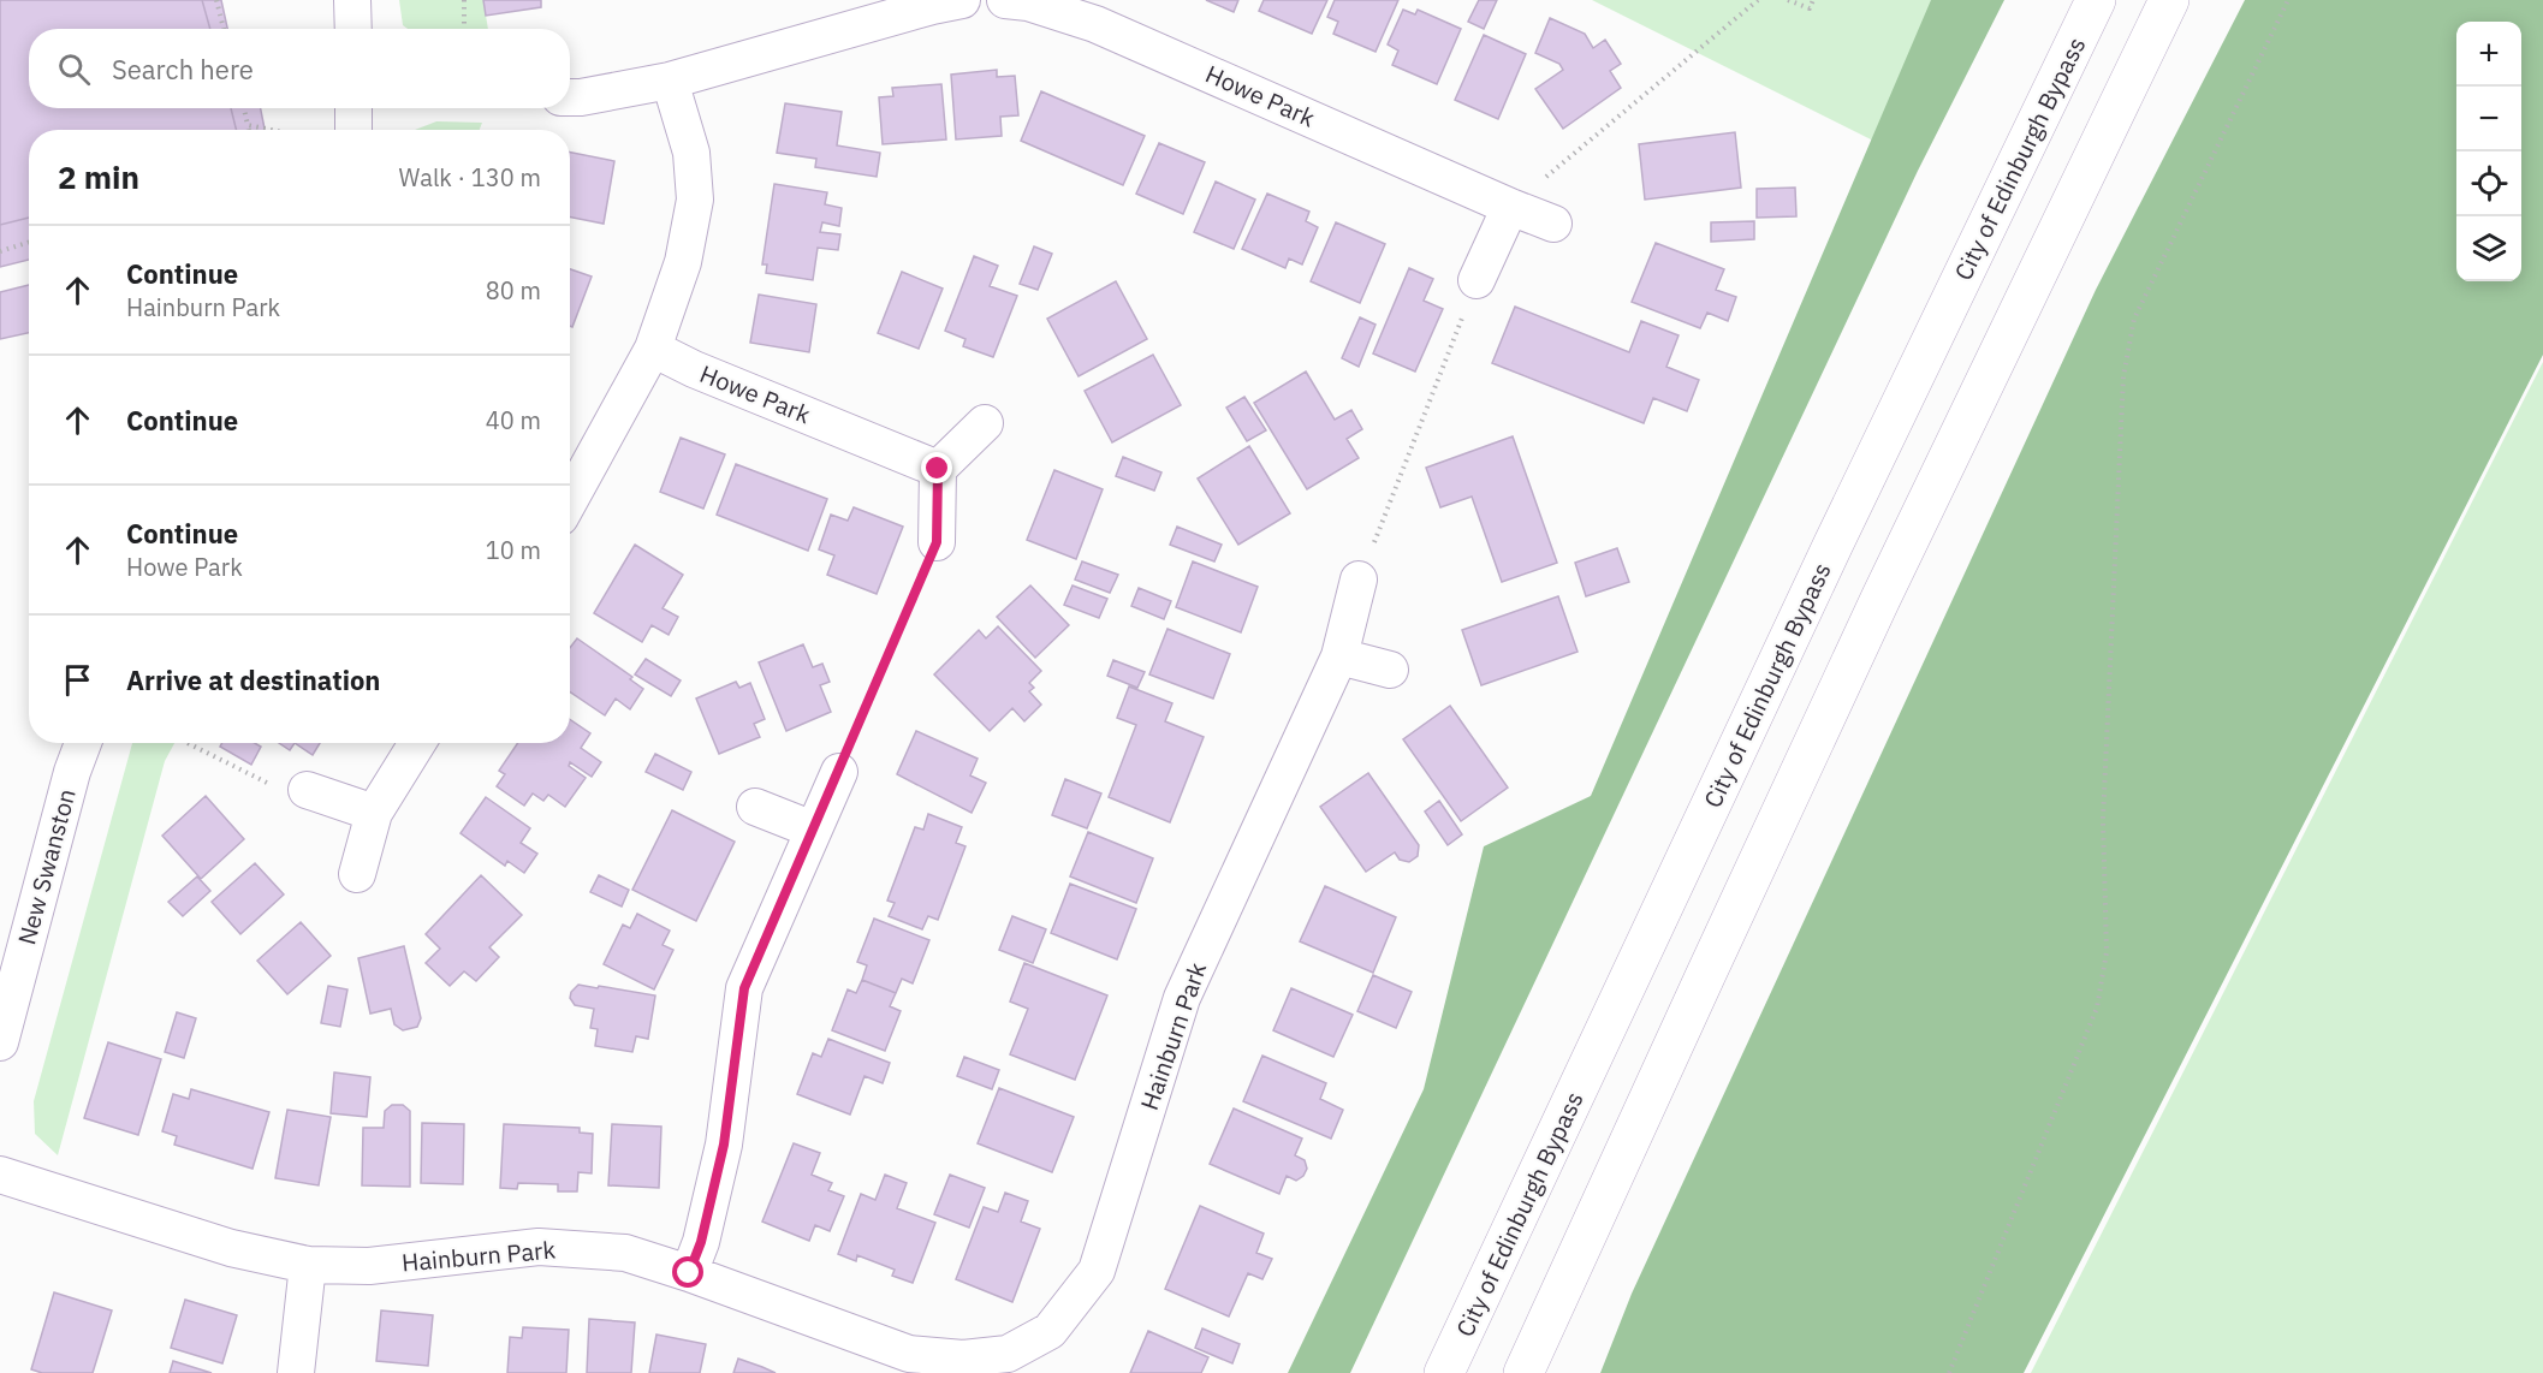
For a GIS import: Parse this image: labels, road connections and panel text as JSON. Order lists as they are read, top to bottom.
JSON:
{
  "streets": {
    "highway": ["City of Edinburgh Bypass"],
    "street": ["Howe Park", "New Swanston", "Hainburn Park"]
  },
  "page": {
    "map_buttons": ["+", "−"],
    "search": "Search here",
    "heading": ["2 min", "Walk · 130 m"],
    "list": [
      ["Continue", "Hainburn Park", "80 m"],
      ["Continue", "40 m"],
      ["Continue", "Howe Park", "10 m"],
      "Arrive at destination"
    ]
  }
}
